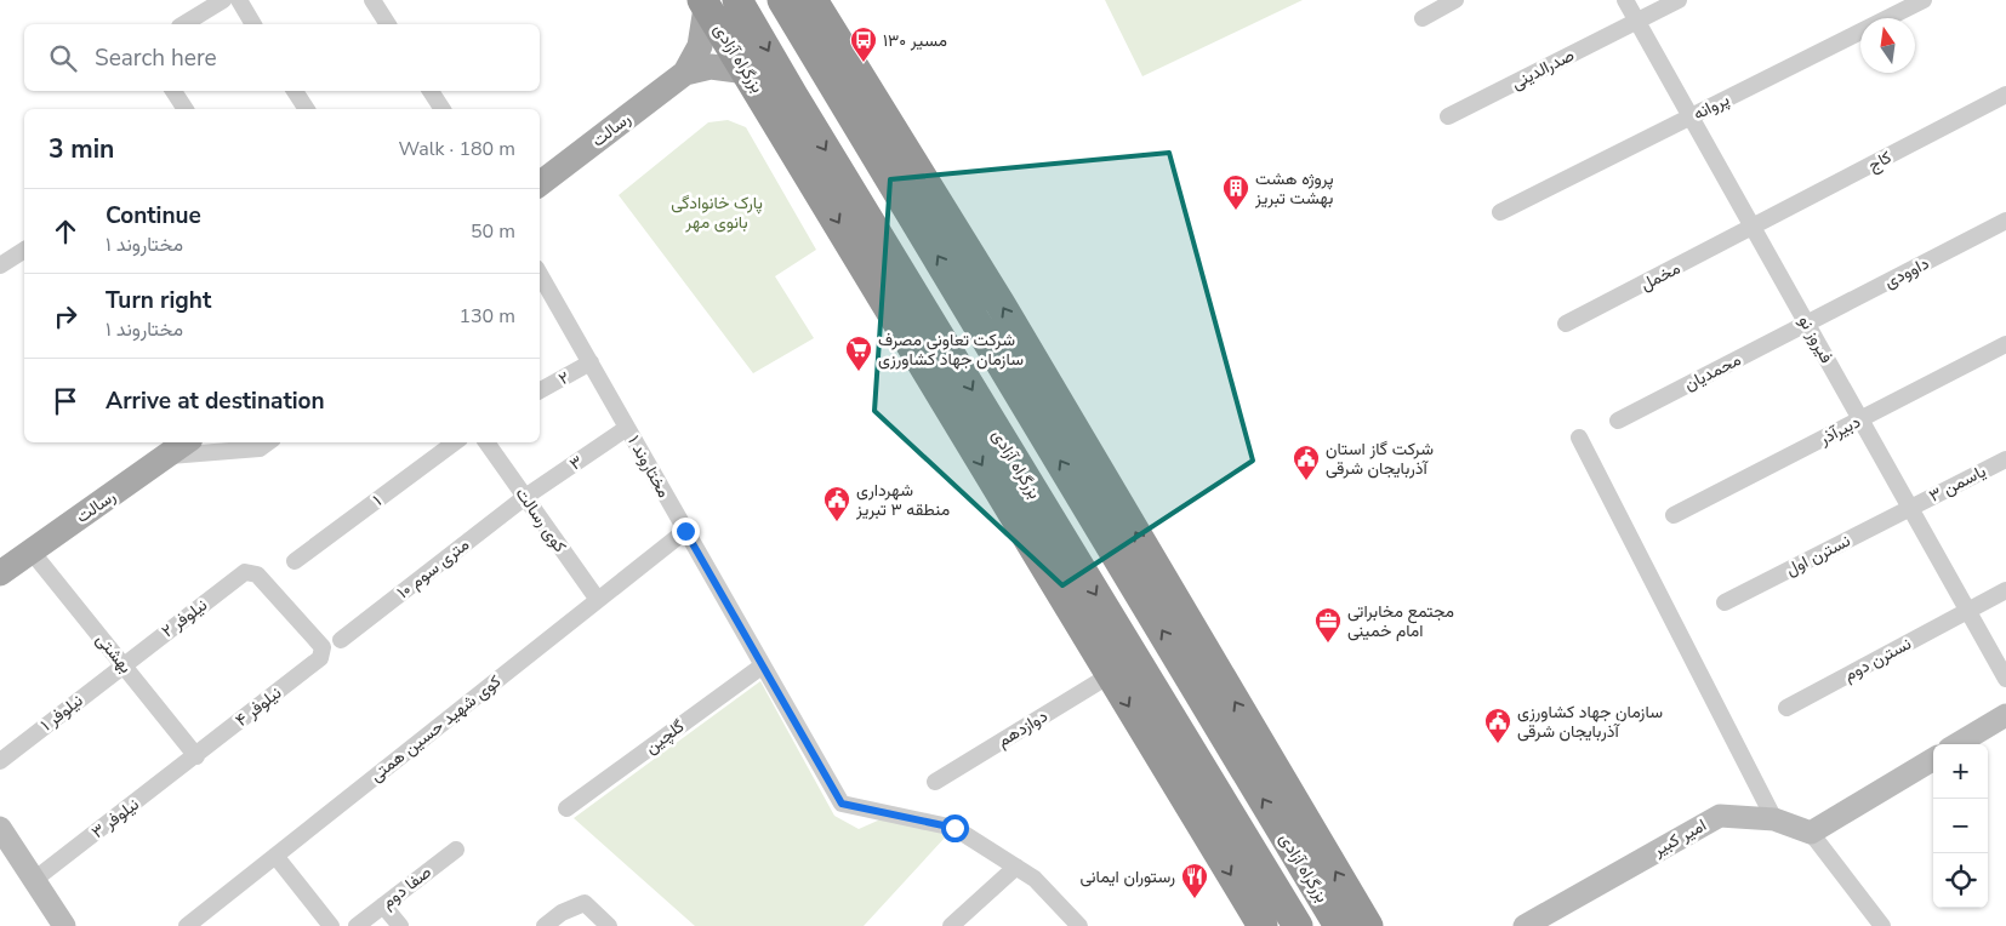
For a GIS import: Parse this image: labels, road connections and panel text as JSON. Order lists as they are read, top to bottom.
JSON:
{
  "streets": {
    "highway": ["بزرگراه آزادی"],
    "main road": ["رسالت", "امیر کبیر"],
    "street": [
      "صدرالدینی",
      "پروانه",
      "کاج",
      "داوودی",
      "مخمل",
      "فیروز نو",
      "محمدیان",
      "۲",
      "دبیرآذر",
      "۳",
      "مختاروند ۱",
      "یاسمن ۳",
      "۱",
      "کوی رسالت",
      "نسترن اول",
      "۱۰ متری سوم",
      "نیلوفر ۲",
      "بهشتی",
      "نسترن دوم",
      "نیلوفر ۴",
      "نیلوفر ۱",
      "کوی شهید حسین همتی",
      "دوازدهم",
      "گلچین",
      "نیلوفر ۳",
      "صفا دوم"
    ]
  },
  "crossings": [
    ["بزرگراه آزادی", "دوازدهم"],
    ["صدرالدینی", "فیروز نو"],
    ["پروانه", "فیروز نو"],
    ["رسالت", "بهشتی"],
    ["کاج", "مخمل"],
    ["کاج", "فیروز نو"],
    ["داوودی", "فیروز نو"],
    ["داوودی", "محمدیان"],
    ["مخمل", "فیروز نو"],
    ["فیروز نو", "محمدیان"],
    ["فیروز نو", "دبیرآذر"],
    ["فیروز نو", "یاسمن ۳"],
    ["فیروز نو", "نسترن اول"],
    ["فیروز نو", "نسترن دوم"],
    ["۲", "مختاروند ۱"],
    ["۳", "مختاروند ۱"],
    ["۳", "کوی رسالت"],
    ["۳", "۱۰ متری سوم"],
    ["مختاروند ۱", "کوی شهید حسین همتی"],
    ["مختاروند ۱", "گلچین"],
    ["یاسمن ۳", "نسترن اول"],
    ["کوی رسالت", "۱۰ متری سوم"],
    ["کوی رسالت", "کوی شهید حسین همتی"],
    ["نیلوفر ۲", "بهشتی"],
    ["نیلوفر ۲", "نیلوفر ۴"],
    ["نیلوفر ۲", "نیلوفر ۱"],
    ["بهشتی", "نیلوفر ۴"],
    ["بهشتی", "نیلوفر ۱"],
    ["بهشتی", "نیلوفر ۳"],
    ["نیلوفر ۴", "نیلوفر ۳"]
  ],
  "parks": ["پارک خانوادگی بانوی مهر"],
  "places": {
    "bus stop": ["مسیر ۱۳۰"],
    "building": ["پروژه هشت بهشت تبریز"],
    "supermarket": ["شرکت تعاونی مصرف سازمان جهاد کشاورزی"],
    "public building": ["شرکت گاز استان آذربایجان شرقی", "شهرداری منطقه ۳ تبریز", "سازمان جهاد کشاورزی آذربایجان شرقی"],
    "office": ["مجتمع مخابراتی امام خمینی"],
    "restaurant": ["رستوران ایمانی"]
  },
  "north": "top",
  "page": {
    "search": "Search here",
    "heading": ["3 min", "Walk · 180 m"],
    "list": [
      ["Continue", "مختاروند ۱", "50 m"],
      ["Turn right", "مختاروند ۱", "130 m"],
      "Arrive at destination"
    ],
    "map_buttons": ["+", "−"]
  }
}
